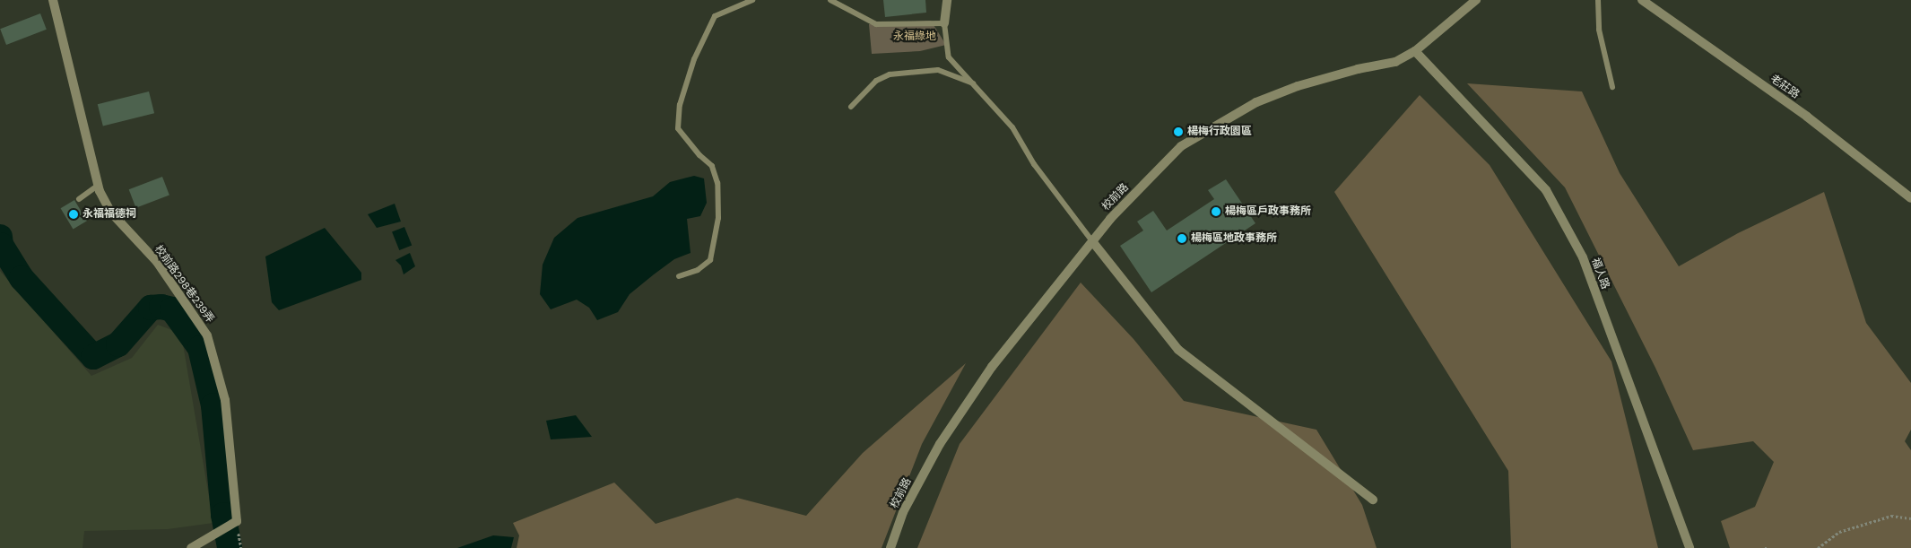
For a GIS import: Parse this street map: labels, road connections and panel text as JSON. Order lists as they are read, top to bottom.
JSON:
{
  "streets": {
    "street": [
      "老莊路",
      "校前路",
      "福人路",
      "校前路298巷239弄"
    ]
  },
  "crossings": [
    ["校前路", "福人路"]
  ],
  "parks": ["永福綠地"],
  "places": [
    "楊梅行政園區",
    "楊梅區戶政事務所",
    "永福福德祠",
    "楊梅區地政事務所"
  ]
}
